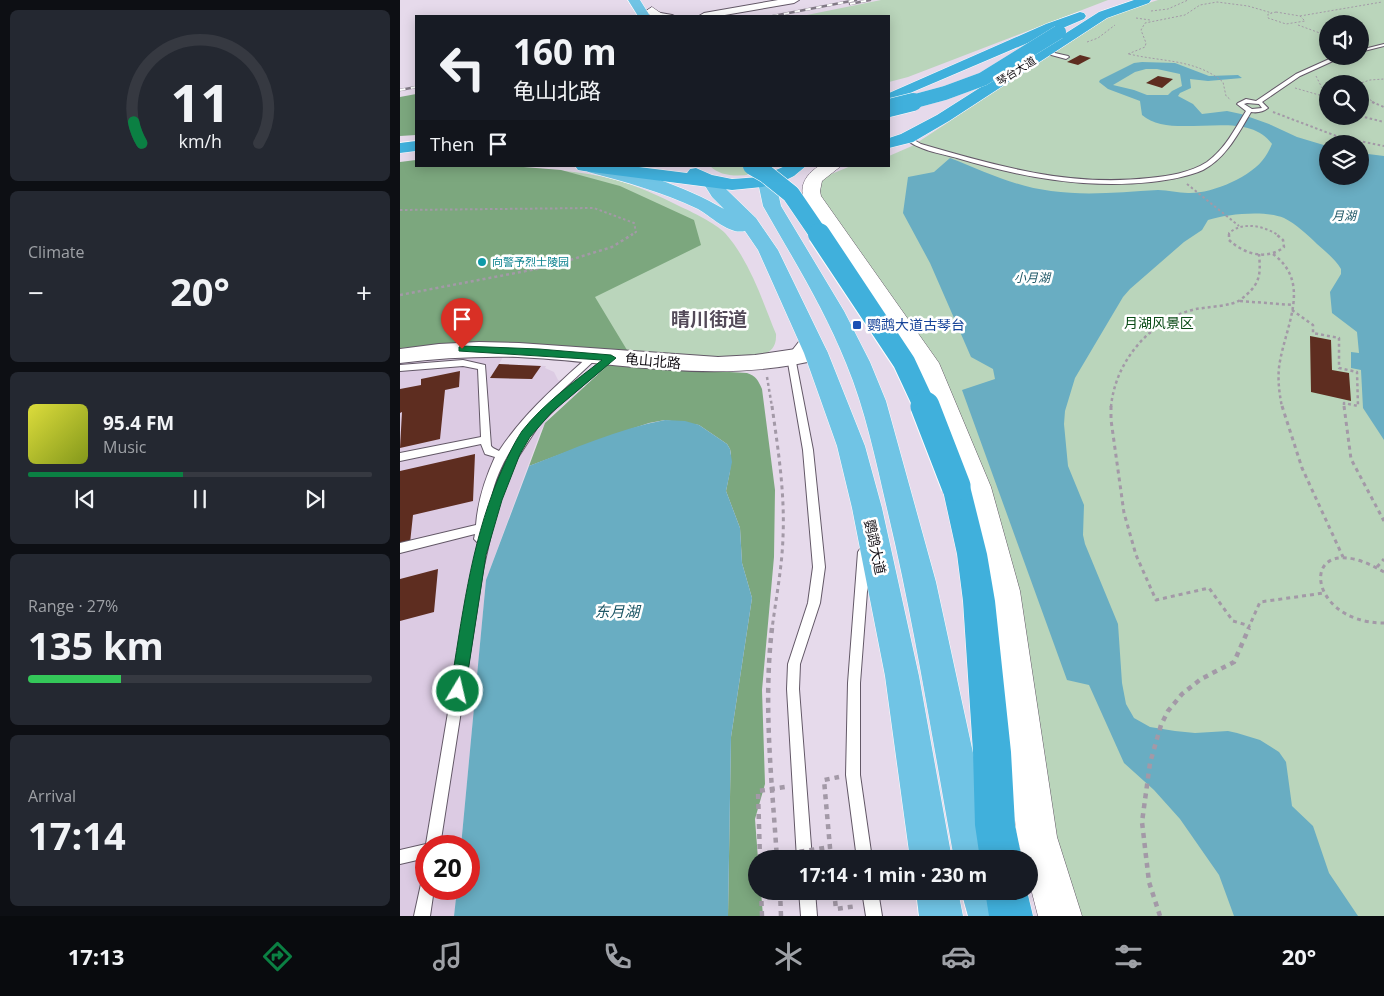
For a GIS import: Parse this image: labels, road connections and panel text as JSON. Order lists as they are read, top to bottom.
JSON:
{
  "streets": {
    "highway": ["琴台大道"],
    "main road": ["鹦鹉大道"],
    "street": ["龟山北路"]
  },
  "crossings": [
    ["龟山北路", "鹦鹉大道"]
  ],
  "districts": ["晴川街道"],
  "water": ["月湖", "小月湖", "东月湖"],
  "parks": ["月湖风景区"],
  "places": {
    "other": ["向警予烈士陵园"],
    "transit": ["鹦鹉大道古琴台"]
  },
  "page": {
    "turn": ["160 m", "龟山北路"],
    "then": "Then",
    "tile": [
      "Climate",
      ["Range · 27%", "135 km"],
      ["Arrival", "17:14"]
    ],
    "heat": ["−", "20°", "+"],
    "song": ["95.4 FM", "Music"],
    "limit": "20",
    "trip": "17:14 · 1 min · 230 m",
    "tabs": ["17:13", "20°"],
    "gauge": ["11", "km/h"]
  }
}
